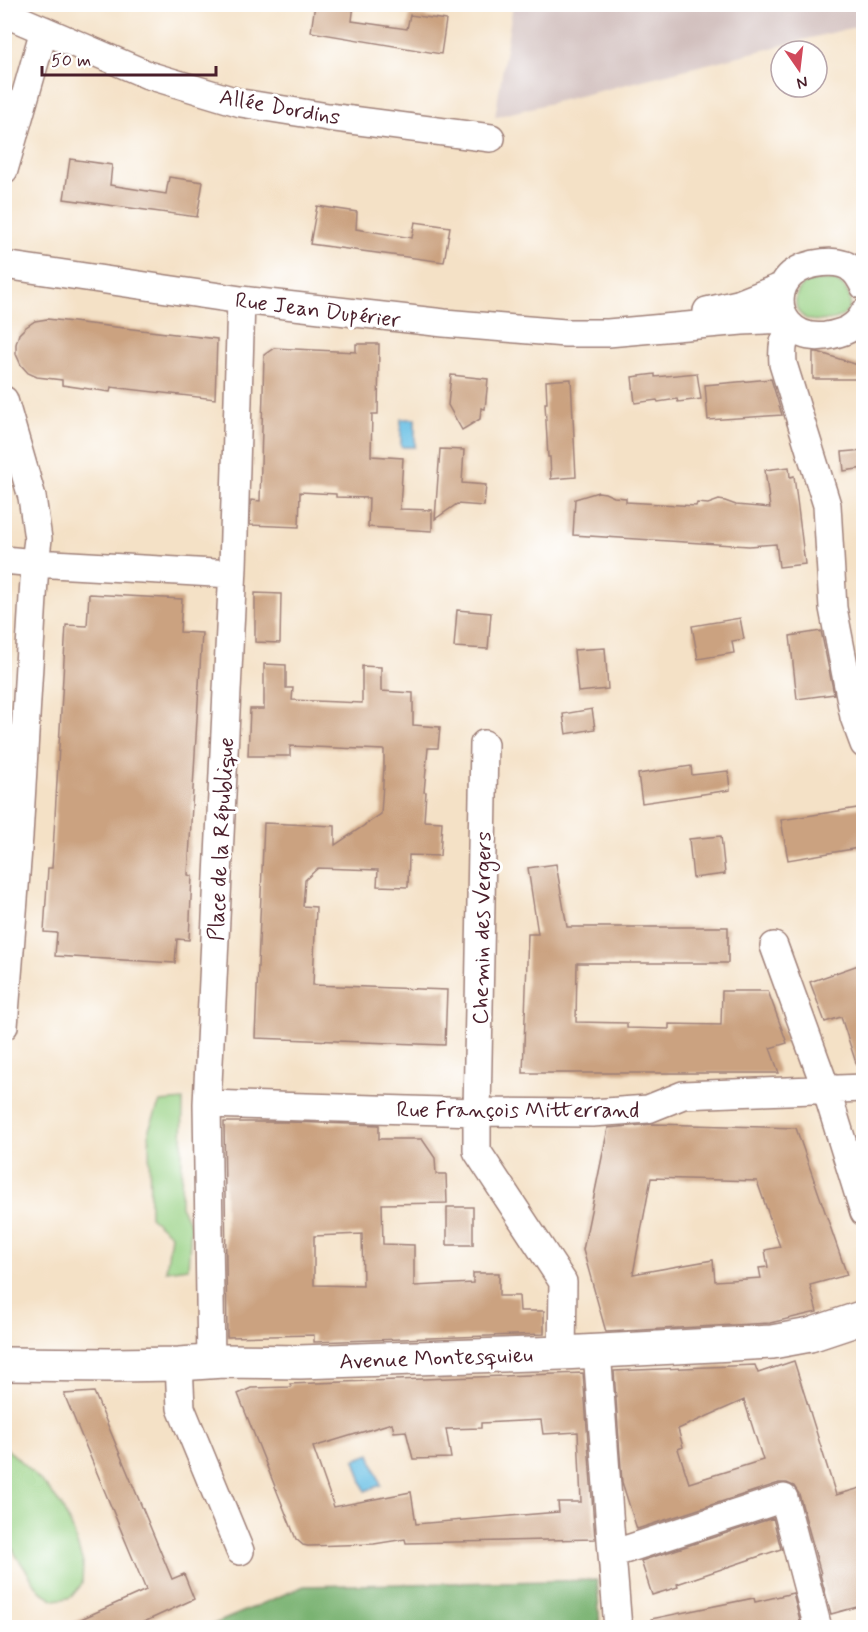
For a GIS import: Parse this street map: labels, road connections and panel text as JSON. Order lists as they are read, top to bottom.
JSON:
{
  "streets": {
    "main road": ["Avenue Montesquieu"],
    "street": [
      "Allée Dordins",
      "Rue Jean Dupérier",
      "Place de la République",
      "Chemin des Vergers",
      "Rue François Mitterrand"
    ]
  },
  "crossings": [
    ["Rue Jean Dupérier", "Place de la République"],
    ["Place de la République", "Rue François Mitterrand"],
    ["Place de la République", "Avenue Montesquieu"],
    ["Chemin des Vergers", "Rue François Mitterrand"],
    ["Chemin des Vergers", "Avenue Montesquieu"]
  ],
  "scale_bar": "50 m",
  "north": "bottom"
}
